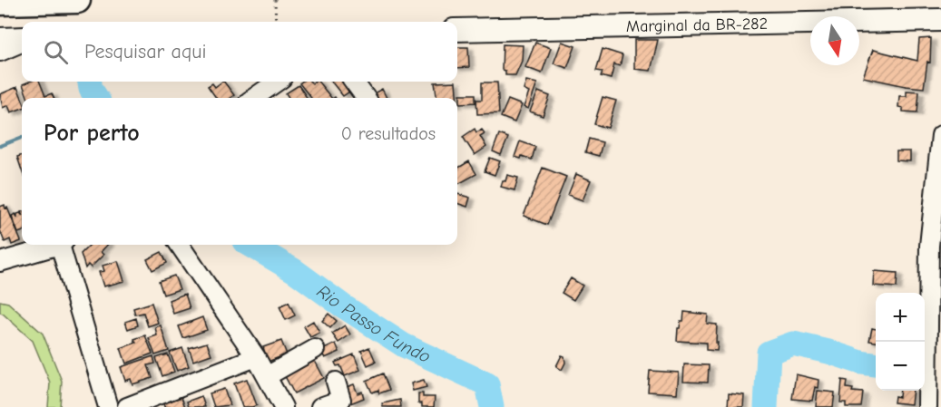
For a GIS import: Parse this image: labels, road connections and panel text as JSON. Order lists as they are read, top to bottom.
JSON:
{
  "streets": {
    "main road": ["Marginal da BR-282"]
  },
  "water": ["Rio Passo Fundo"],
  "north": "bottom",
  "page": {
    "search": "Pesquisar aqui",
    "heading": ["Por perto", "0 resultados"],
    "map_buttons": ["+", "−"]
  }
}
